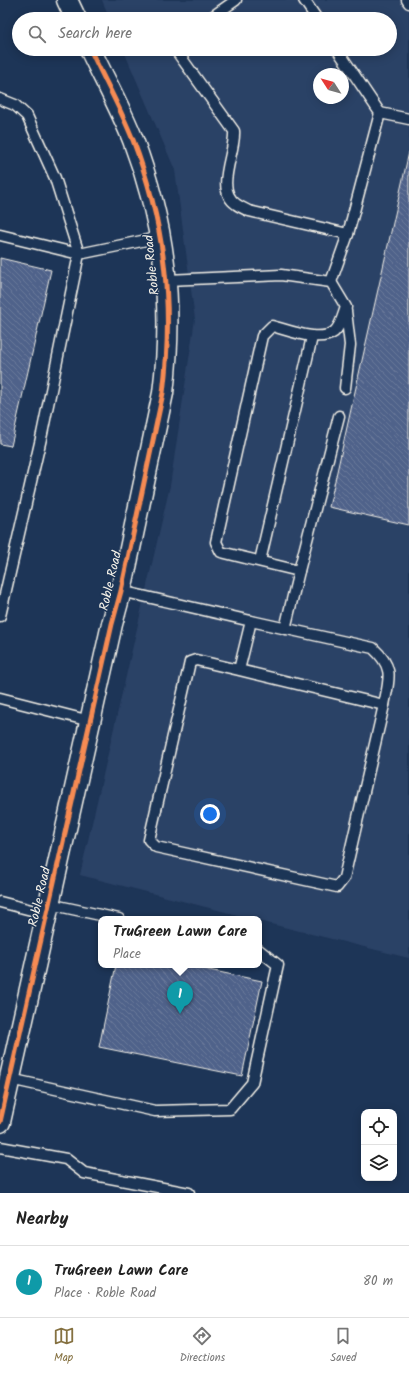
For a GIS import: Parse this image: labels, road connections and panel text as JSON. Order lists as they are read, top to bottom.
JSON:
{
  "streets": {
    "street": ["Roble Road"]
  },
  "north": "top left",
  "page": {
    "search": "Search here",
    "popup": ["TruGreen Lawn Care", "Place"],
    "pins": "1",
    "heading": "Nearby",
    "list": [
      {
        "mark": "1",
        "name": "TruGreen Lawn Care",
        "note": "Place · Roble Road",
        "value": "80 m"
      }
    ],
    "nav": ["Map", "Directions", "Saved"]
  }
}
